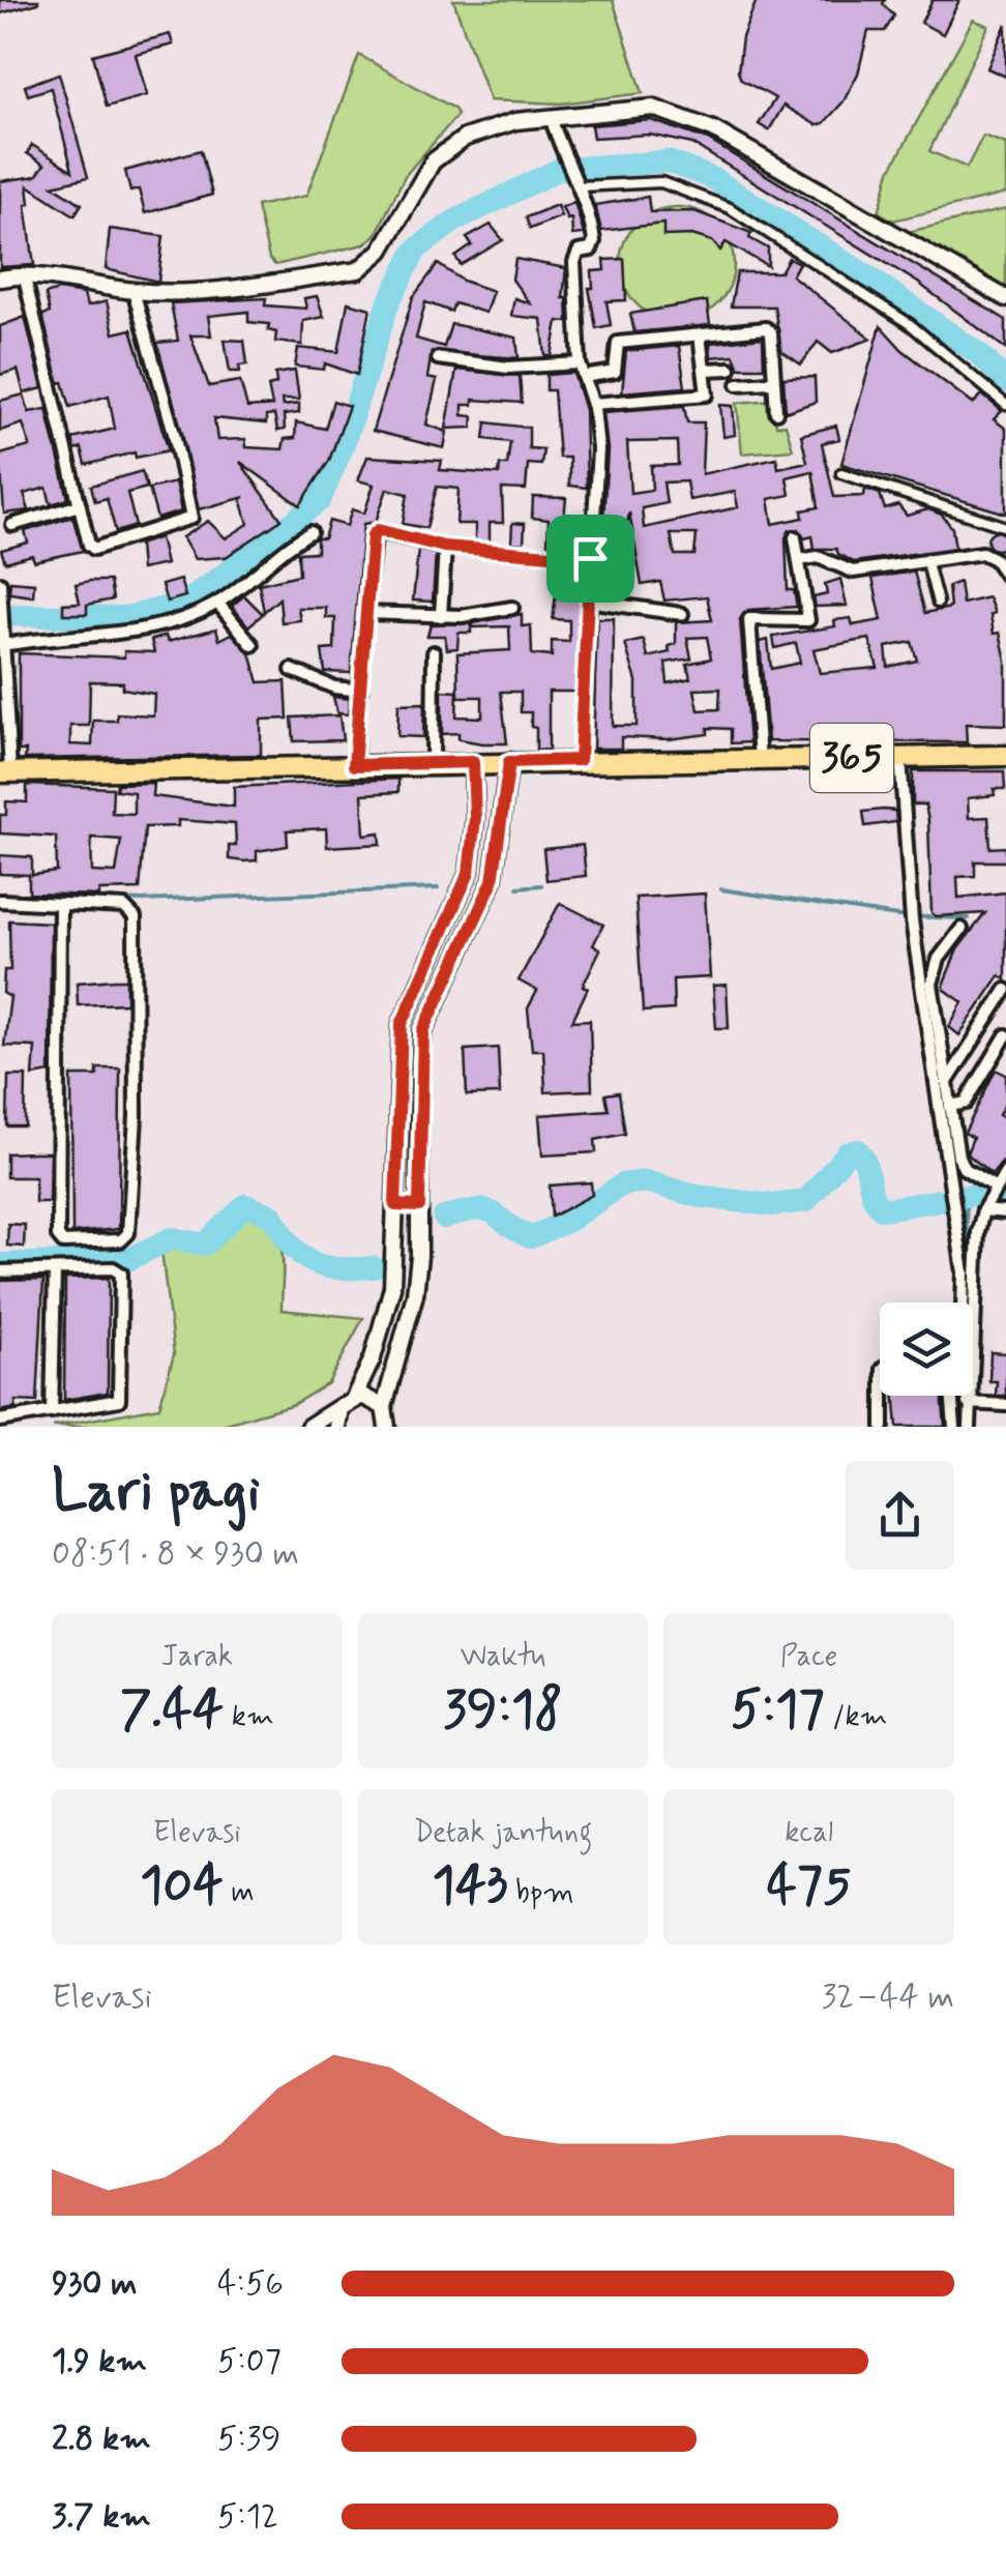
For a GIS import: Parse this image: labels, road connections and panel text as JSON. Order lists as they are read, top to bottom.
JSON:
{
  "streets": {
    "main road": ["365"]
  },
  "page": {
    "heading": ["Lari pagi", "08:51 · 8 × 930 m"],
    "stats": [
      ["Jarak", "7.44 km"],
      ["Waktu", "39:18"],
      ["Pace", "5:17 /km"],
      ["Elevasi", "104 m"],
      ["Detak jantung", "143 bpm"],
      ["kcal", "475"]
    ],
    "chart": ["Elevasi", "32–44 m"],
    "list": [
      {
        "name": "930 m",
        "note": "4:56"
      },
      {
        "name": "1.9 km",
        "note": "5:07"
      },
      {
        "name": "2.8 km",
        "note": "5:39"
      },
      {
        "name": "3.7 km",
        "note": "5:12"
      }
    ]
  }
}
